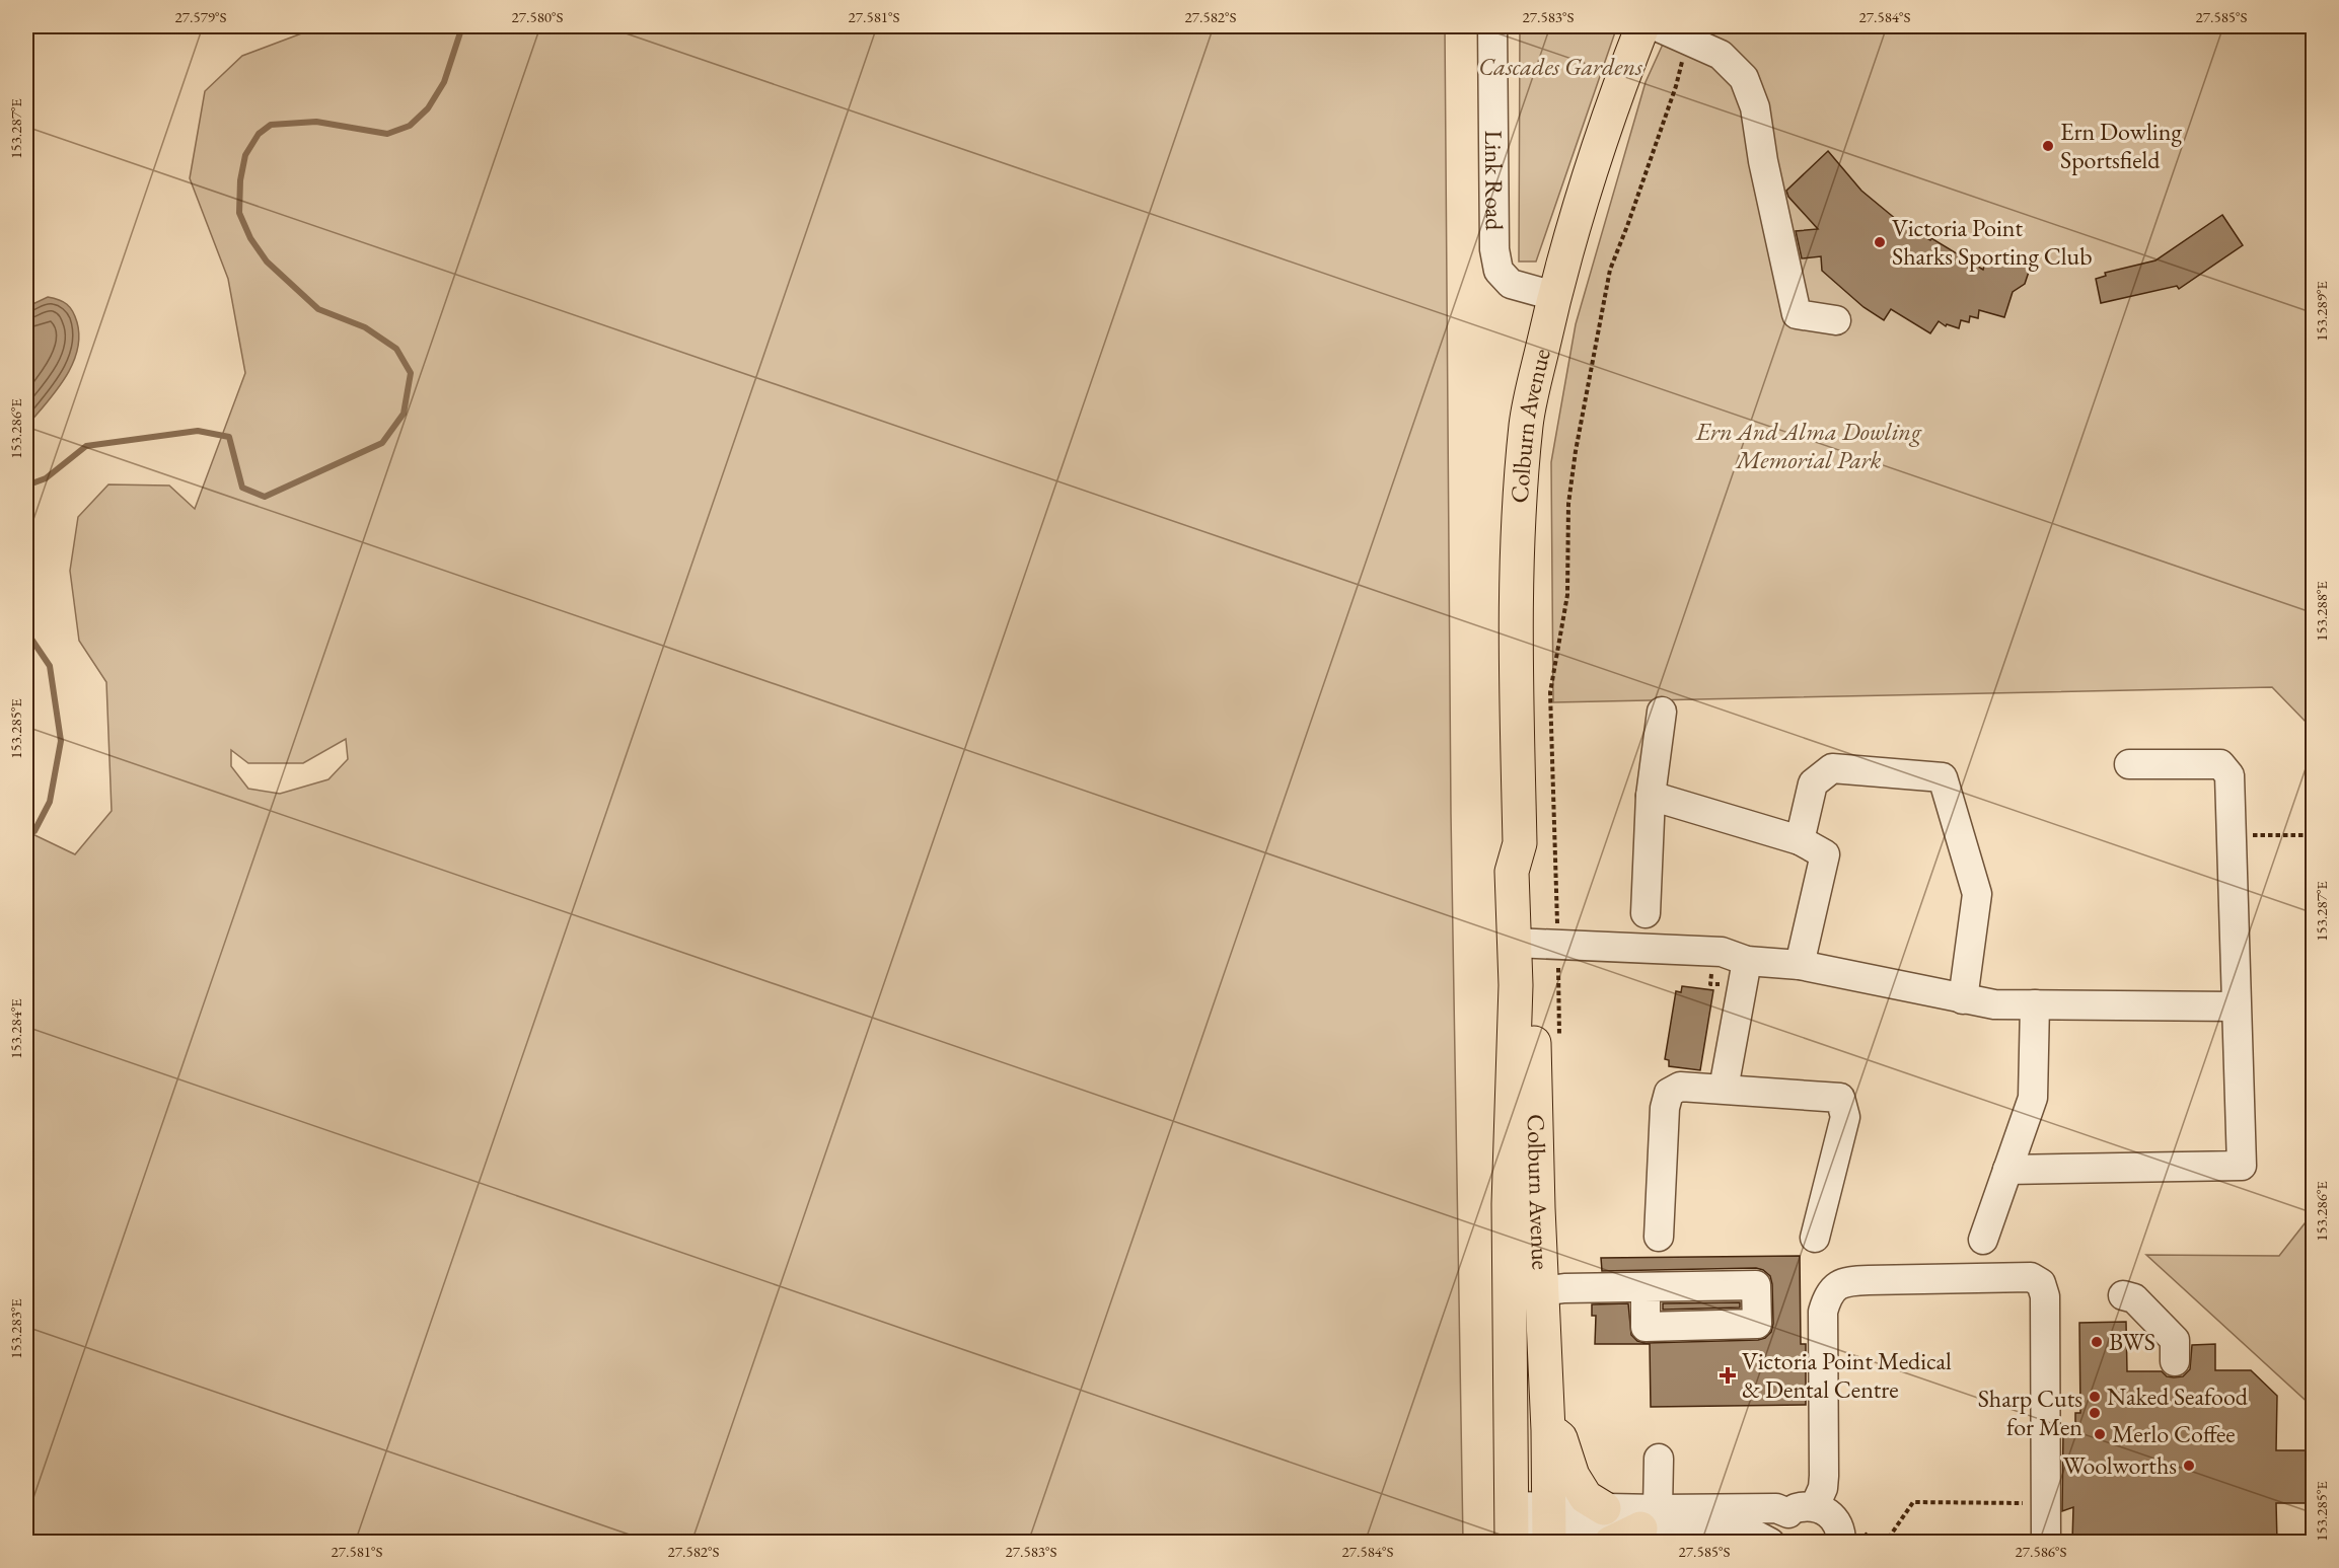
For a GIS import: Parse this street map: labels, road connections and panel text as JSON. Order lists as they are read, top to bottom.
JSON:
{
  "streets": {
    "main road": ["Colburn Avenue"],
    "street": ["Link Road"]
  },
  "crossings": [
    ["Link Road", "Colburn Avenue"]
  ],
  "parks": ["Cascades Gardens", "Ern And Alma Dowling Memorial Park"],
  "places": {
    "other": [
      "Ern Dowling Sportsfield",
      "Victoria Point Sharks Sporting Club",
      "BWS",
      "Naked Seafood",
      "Sharp Cuts for Men",
      "Merlo Coffee",
      "Woolworths"
    ],
    "health": ["Victoria Point Medical & Dental Centre"]
  },
  "coordinates": [
    "27.579°S",
    "27.580°S",
    "27.581°S",
    "27.582°S",
    "27.583°S",
    "27.584°S",
    "27.585°S",
    "153.287°E",
    "153.289°E",
    "153.286°E",
    "153.288°E",
    "153.285°E",
    "153.284°E",
    "153.283°E",
    "27.586°S"
  ]
}
